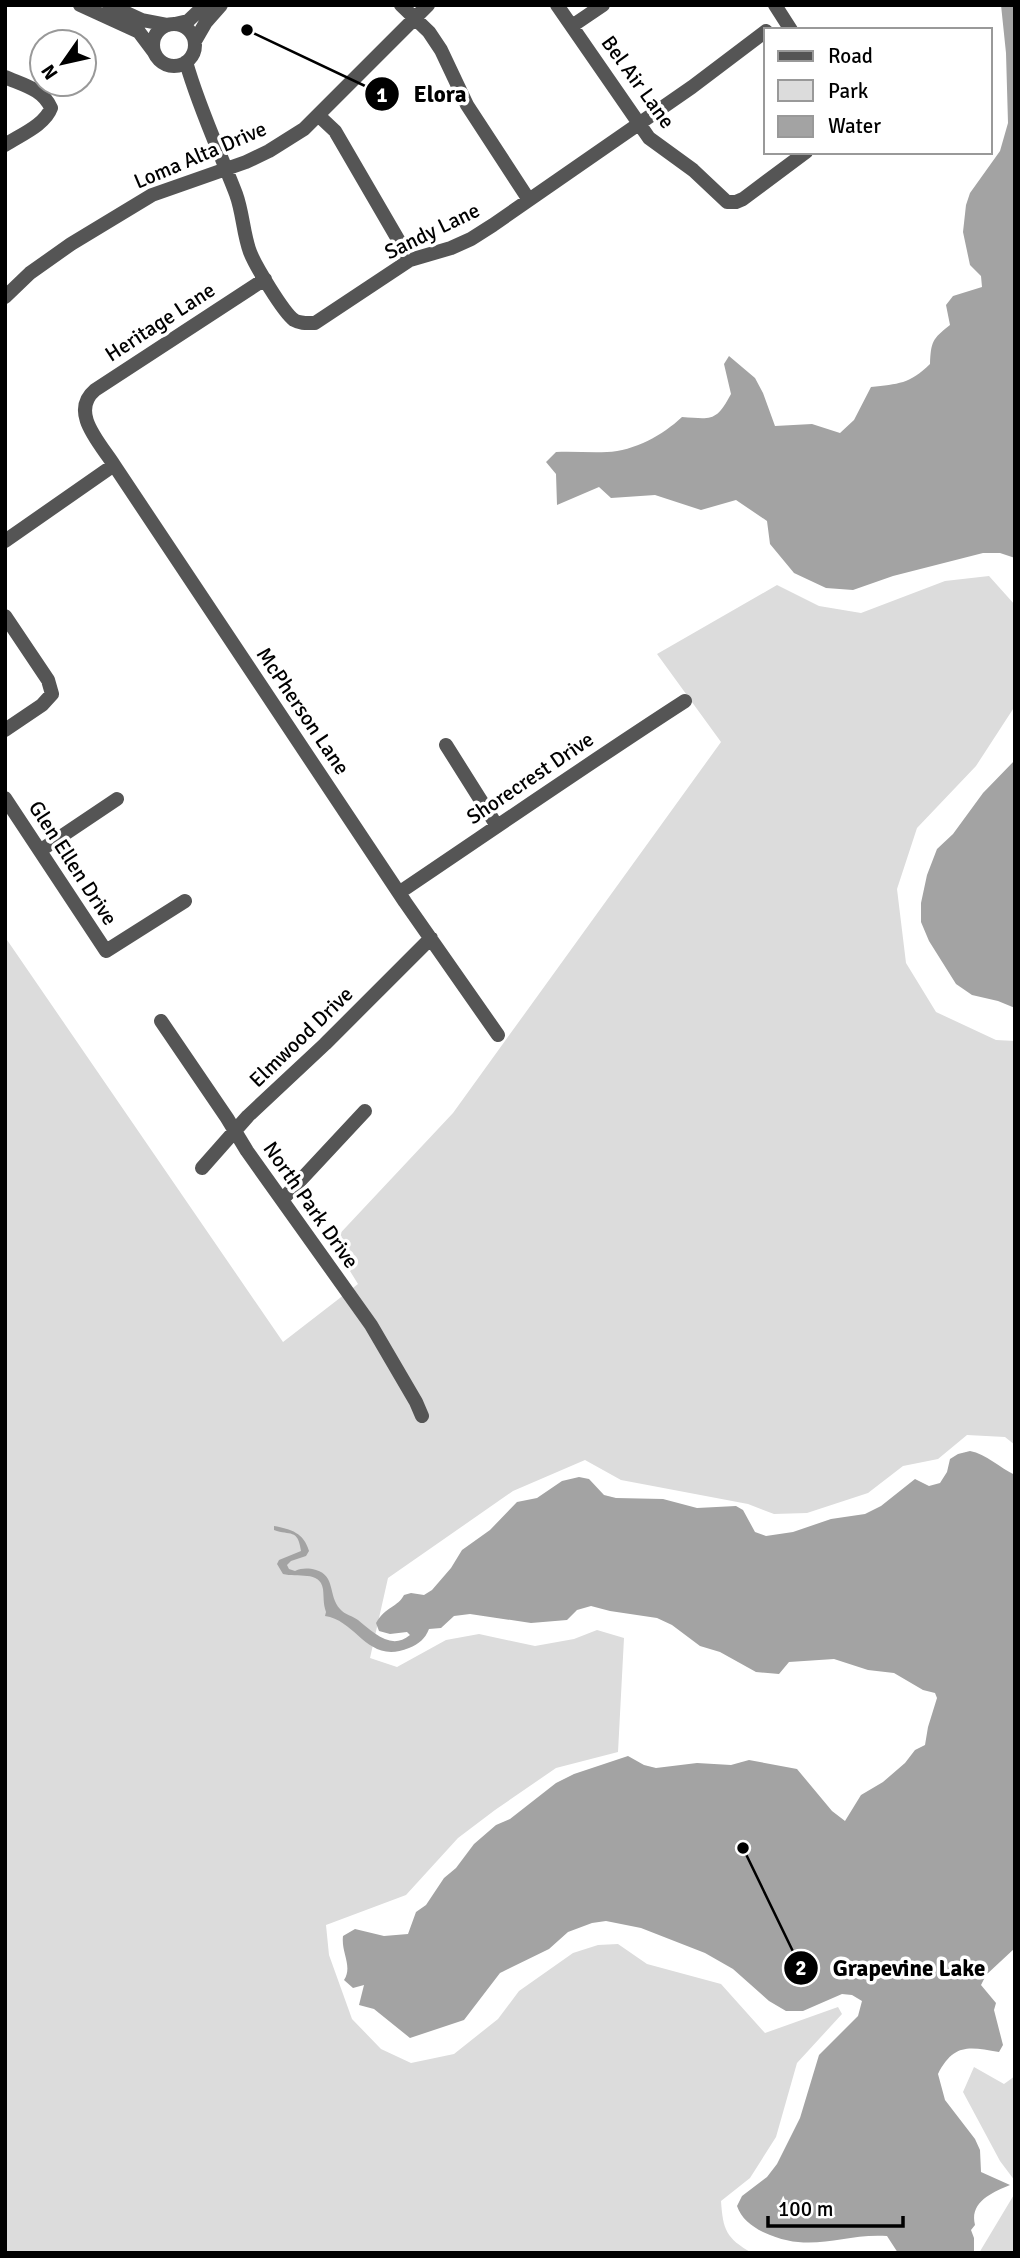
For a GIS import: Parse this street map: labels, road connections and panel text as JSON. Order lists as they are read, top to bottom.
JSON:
{
  "streets": {
    "street": [
      "Bel Air Lane",
      "Loma Alta Drive",
      "Sandy Lane",
      "Heritage Lane",
      "McPherson Lane",
      "Shorecrest Drive",
      "Glen Ellen Drive",
      "Elmwood Drive",
      "North Park Drive"
    ]
  },
  "crossings": [
    ["Bel Air Lane", "Sandy Lane"],
    ["Loma Alta Drive", "Sandy Lane"],
    ["Sandy Lane", "Heritage Lane"],
    ["Heritage Lane", "McPherson Lane"],
    ["McPherson Lane", "Shorecrest Drive"],
    ["McPherson Lane", "Elmwood Drive"],
    ["Elmwood Drive", "North Park Drive"]
  ],
  "places": ["Elora", "Grapevine Lake"],
  "legend": ["Road", "Park", "Water"],
  "scale_bar": "100 m",
  "north": "bottom left"
}
